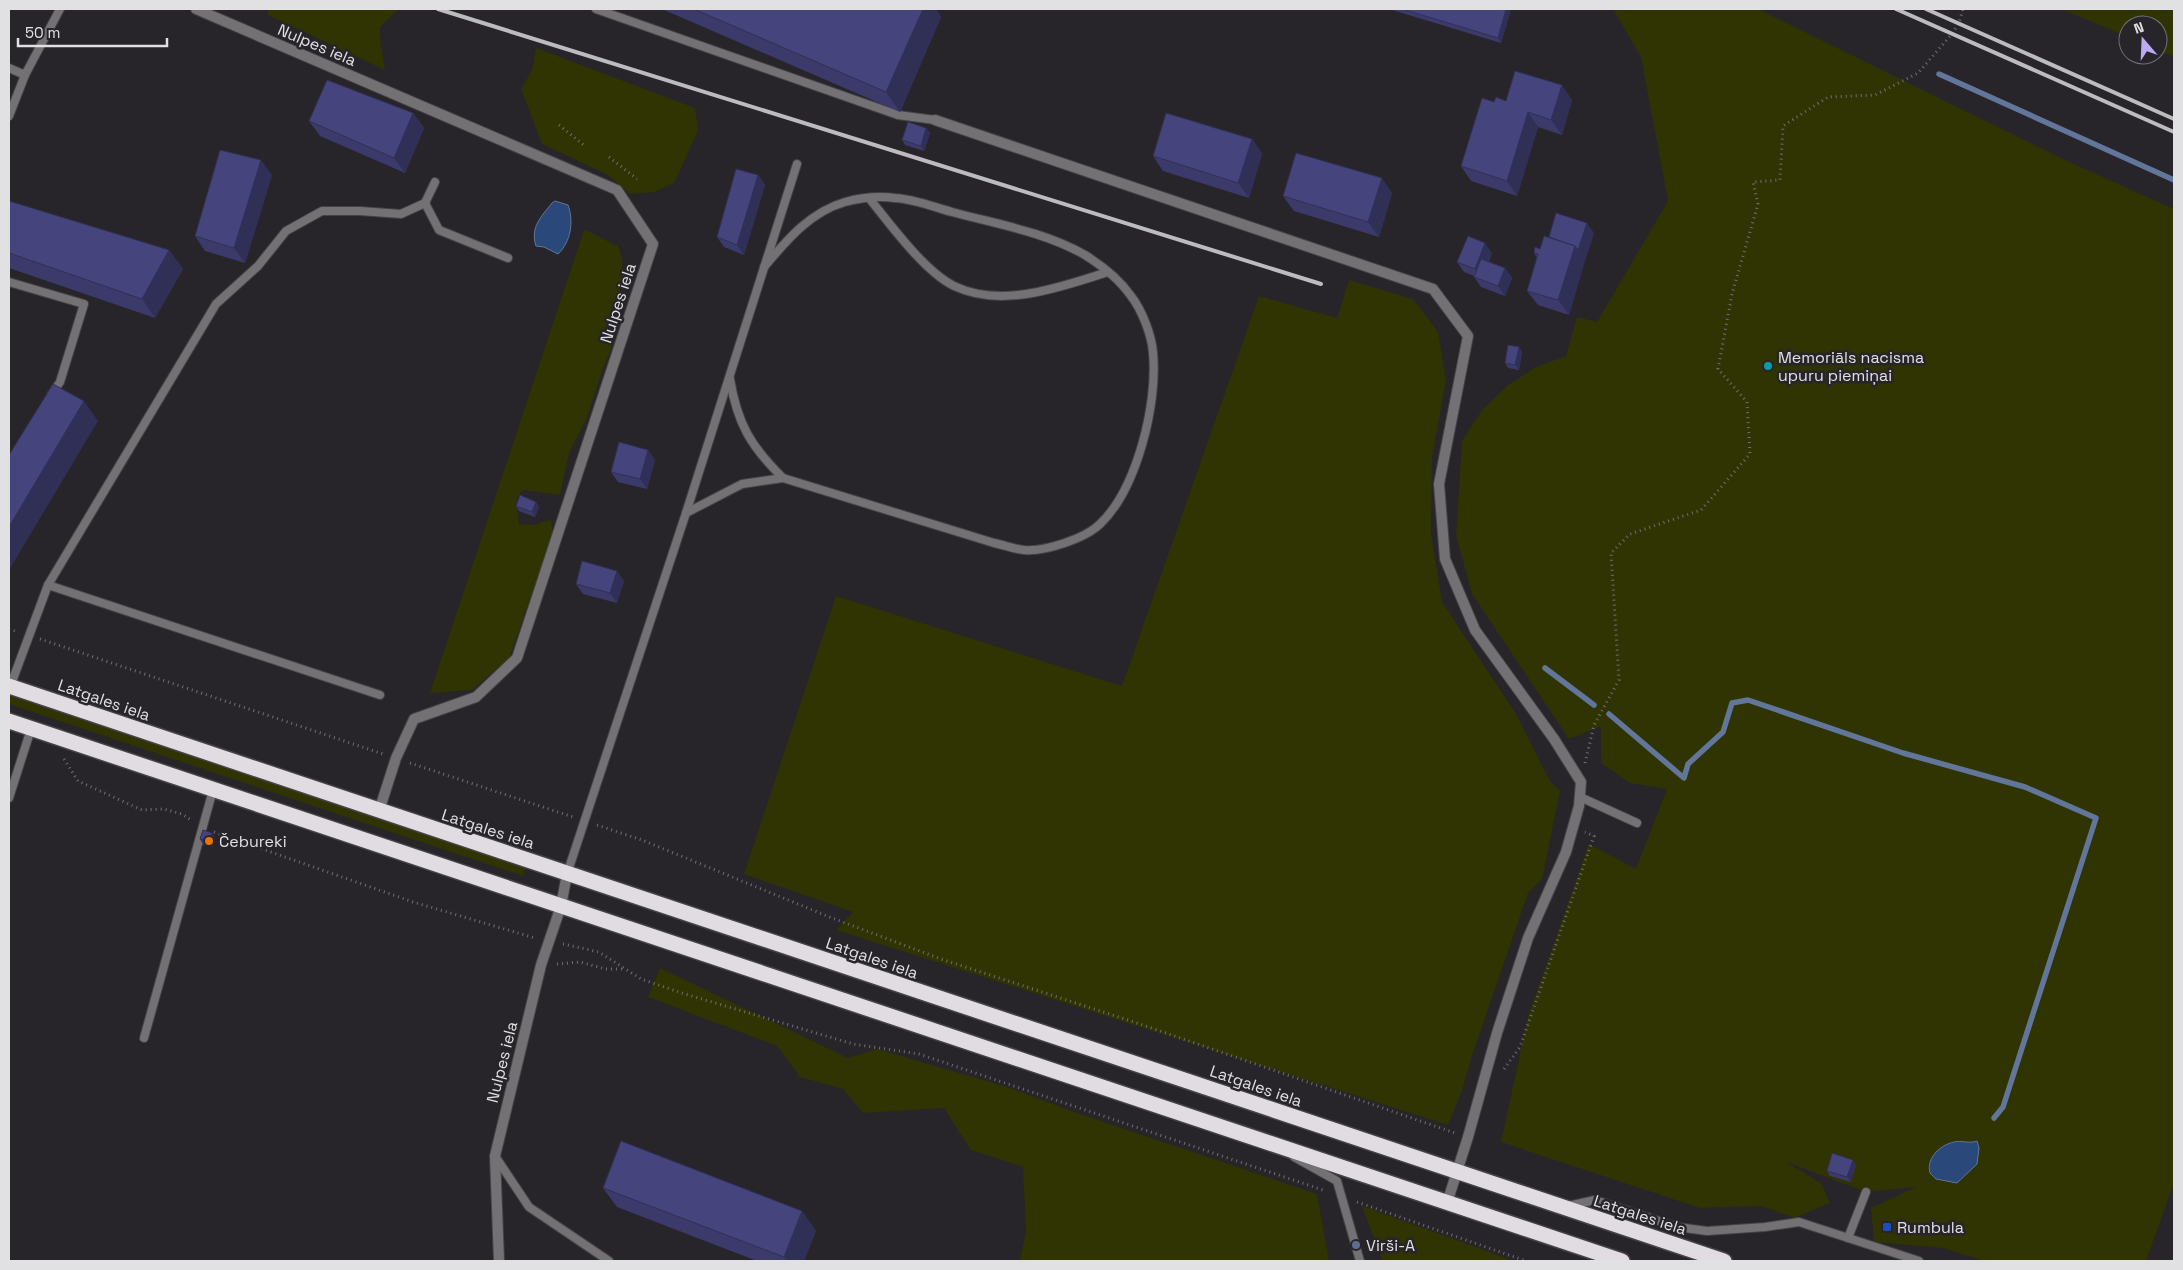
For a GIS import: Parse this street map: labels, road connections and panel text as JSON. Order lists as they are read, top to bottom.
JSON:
{
  "streets": {
    "highway": ["Latgales iela"],
    "street": ["Nulpes iela"]
  },
  "crossings": [
    ["Nulpes iela", "Latgales iela"]
  ],
  "places": {
    "other": ["Memoriāls nacisma upuru piemiņai", "Čebureki", "Virši-A"],
    "transit": ["Rumbula"]
  },
  "scale_bar": "50 m",
  "north": "top"
}
